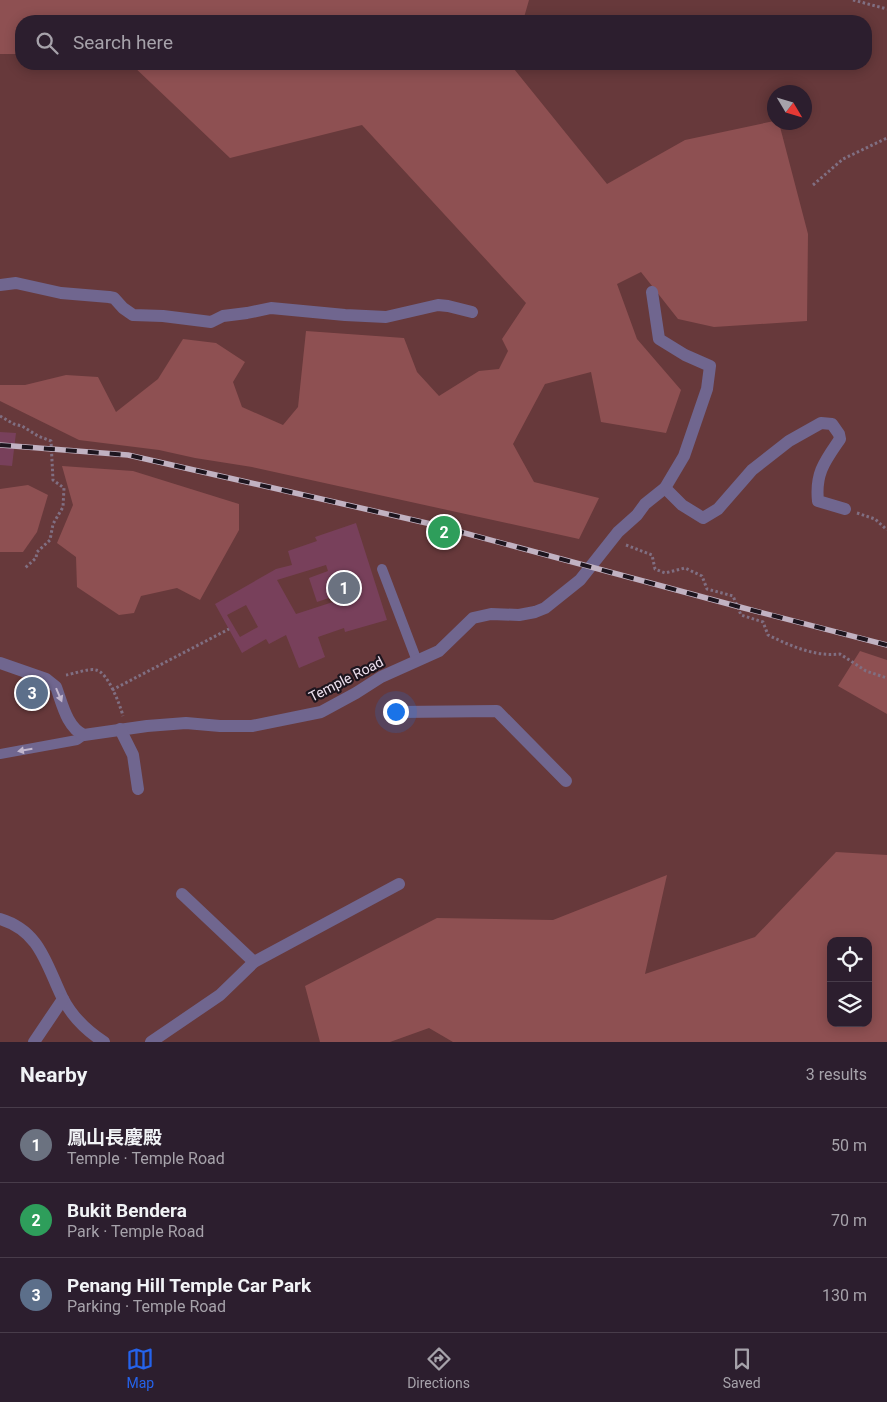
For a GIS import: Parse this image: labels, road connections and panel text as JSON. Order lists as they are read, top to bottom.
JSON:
{
  "streets": {
    "street": ["Temple Road"]
  },
  "north": "bottom right",
  "page": {
    "search": "Search here",
    "pins": ["2", "1", "3"],
    "heading": ["Nearby", "3 results"],
    "list": [
      {
        "mark": "1",
        "name": "鳳山長慶殿",
        "note": "Temple · Temple Road",
        "value": "50 m"
      },
      {
        "mark": "2",
        "name": "Bukit Bendera",
        "note": "Park · Temple Road",
        "value": "70 m"
      },
      {
        "mark": "3",
        "name": "Penang Hill Temple Car Park",
        "note": "Parking · Temple Road",
        "value": "130 m"
      }
    ],
    "nav": ["Map", "Directions", "Saved"]
  }
}
